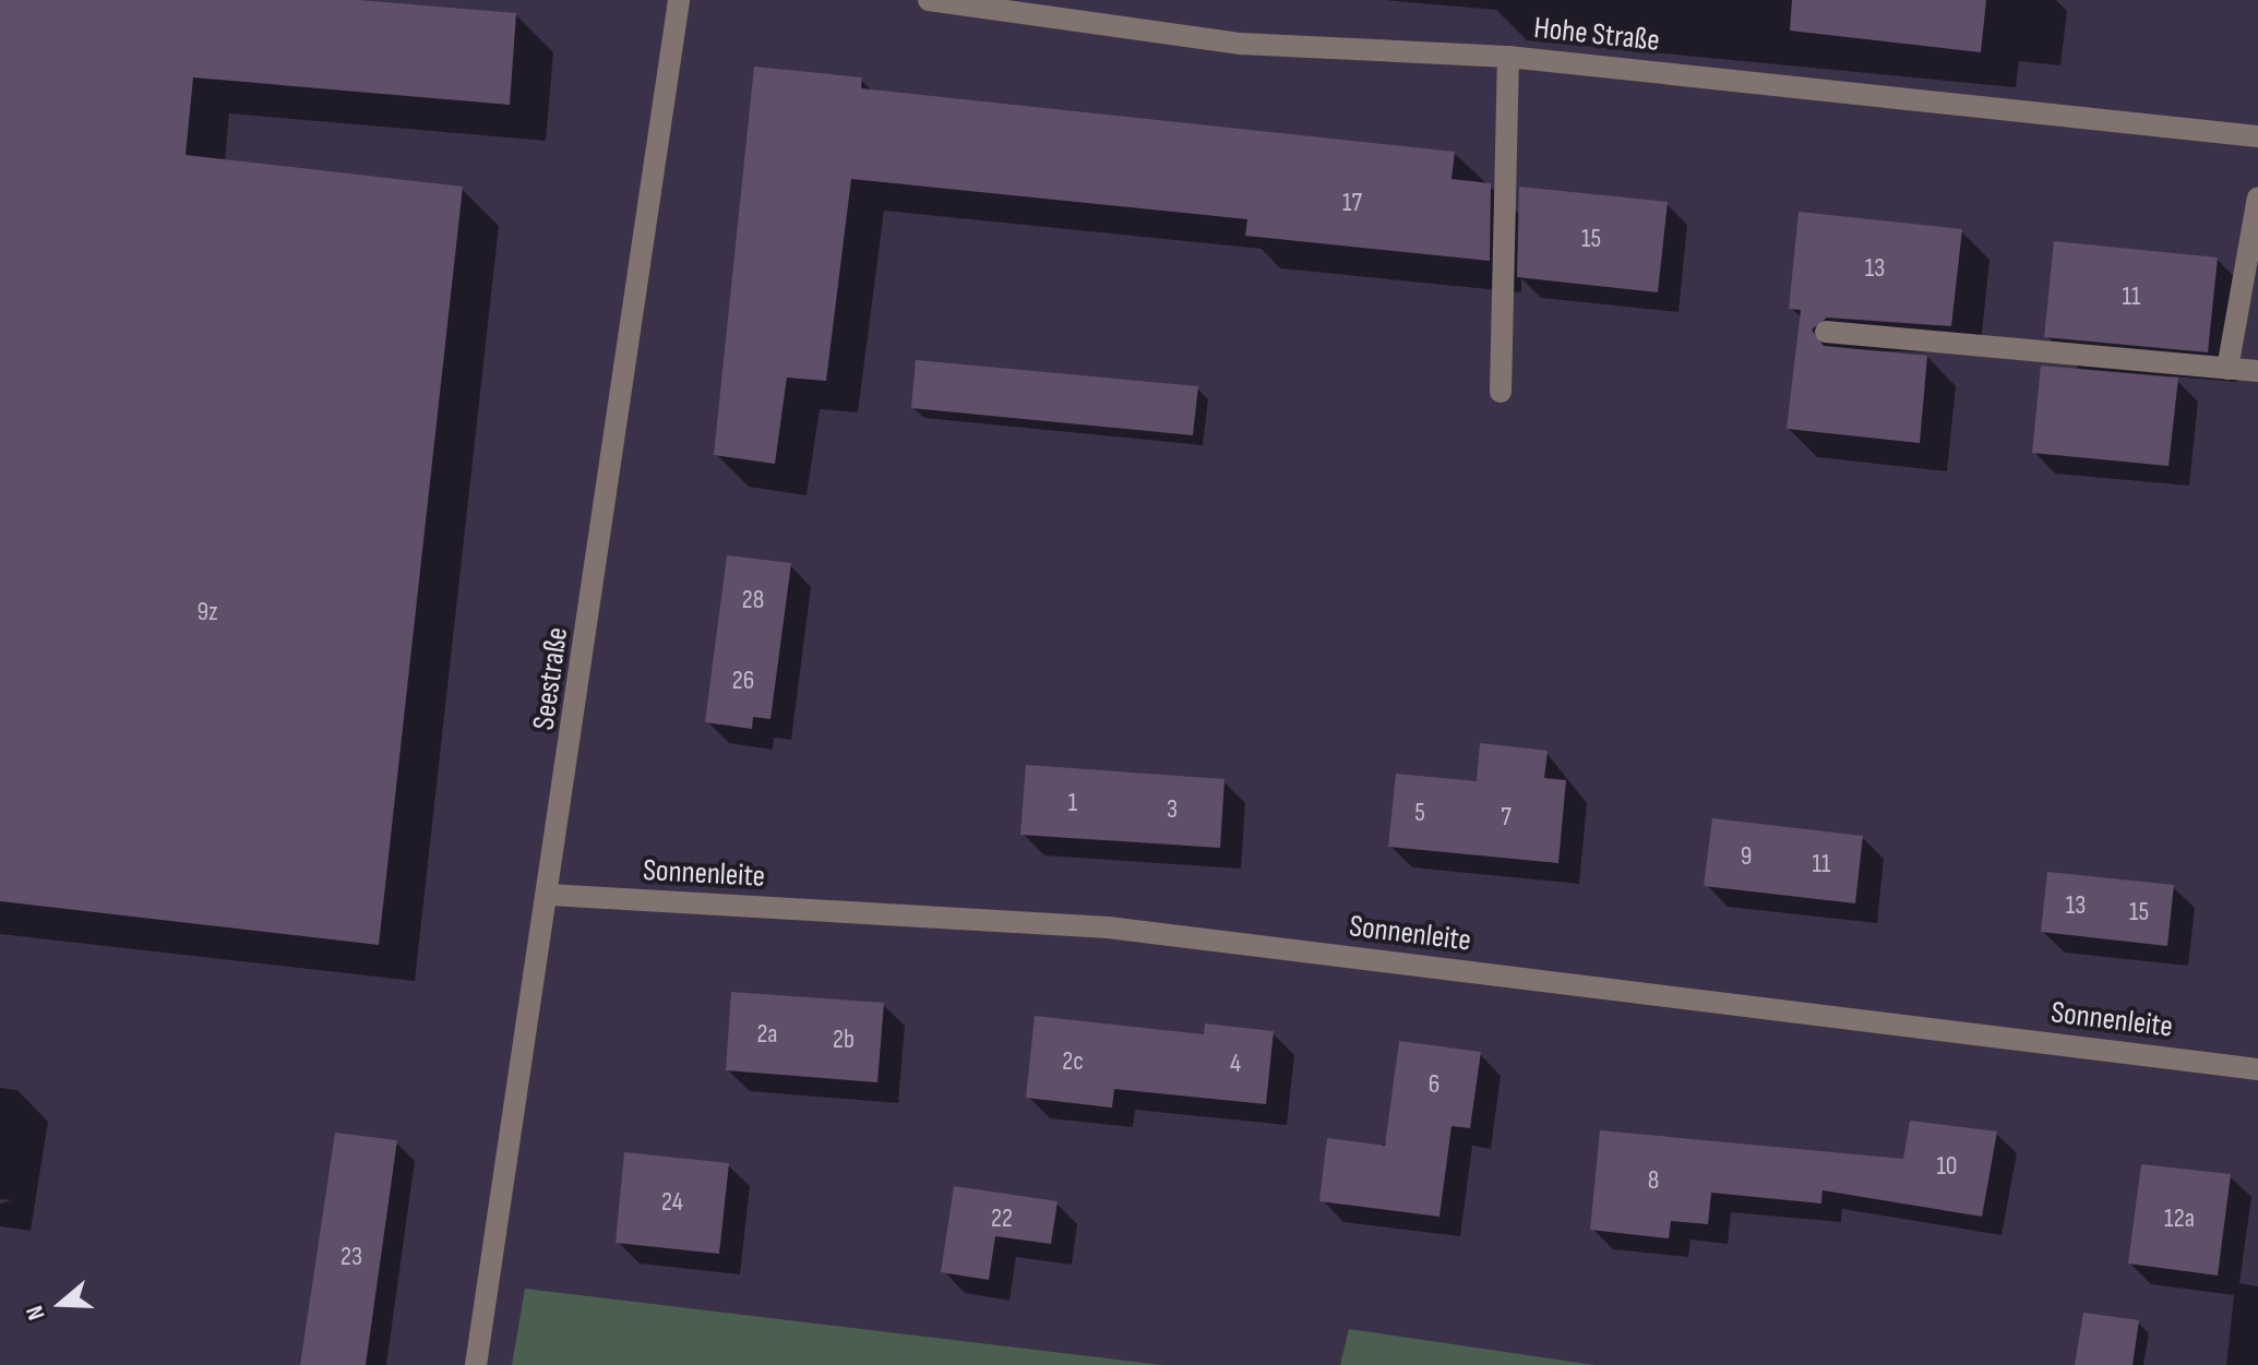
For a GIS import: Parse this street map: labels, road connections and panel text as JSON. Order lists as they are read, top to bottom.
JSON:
{
  "streets": {
    "street": ["Hohe Straße", "Seestraße", "Sonnenleite"]
  },
  "crossings": [
    ["Seestraße", "Sonnenleite"]
  ],
  "house_numbers": [
    "17",
    "15",
    "13",
    "11",
    "28",
    "9z",
    "26",
    "1",
    "3",
    "5",
    "7",
    "9",
    "11",
    "13",
    "15",
    "2a",
    "2b",
    "2c",
    "4",
    "6",
    "10",
    "8",
    "24",
    "22",
    "12a",
    "23"
  ],
  "north": "left"
}
